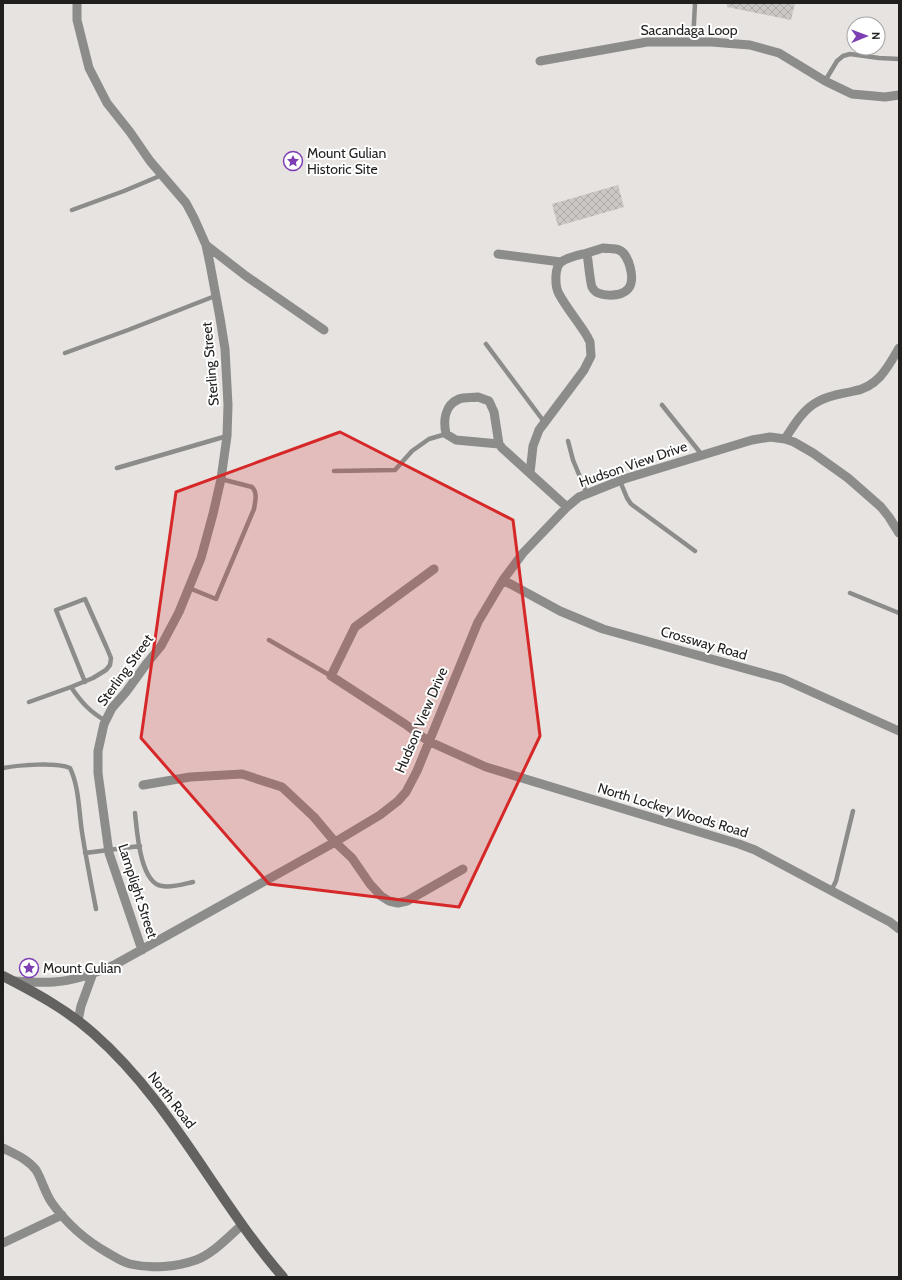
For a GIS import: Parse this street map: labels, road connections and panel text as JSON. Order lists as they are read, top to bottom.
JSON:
{
  "streets": {
    "main road": ["North Road"],
    "street": [
      "Sacandaga Loop",
      "Sterling Street",
      "Hudson View Drive",
      "Crossway Road",
      "North Lockey Woods Road",
      "Lamplight Street"
    ]
  },
  "crossings": [
    ["Sterling Street", "Lamplight Street"],
    ["Hudson View Drive", "Crossway Road"],
    ["Hudson View Drive", "North Lockey Woods Road"],
    ["Hudson View Drive", "Lamplight Street"],
    ["Lamplight Street", "North Road"]
  ],
  "places": {
    "place": ["Mount Gulian Historic Site", "Mount Culian"]
  },
  "north": "right"
}
